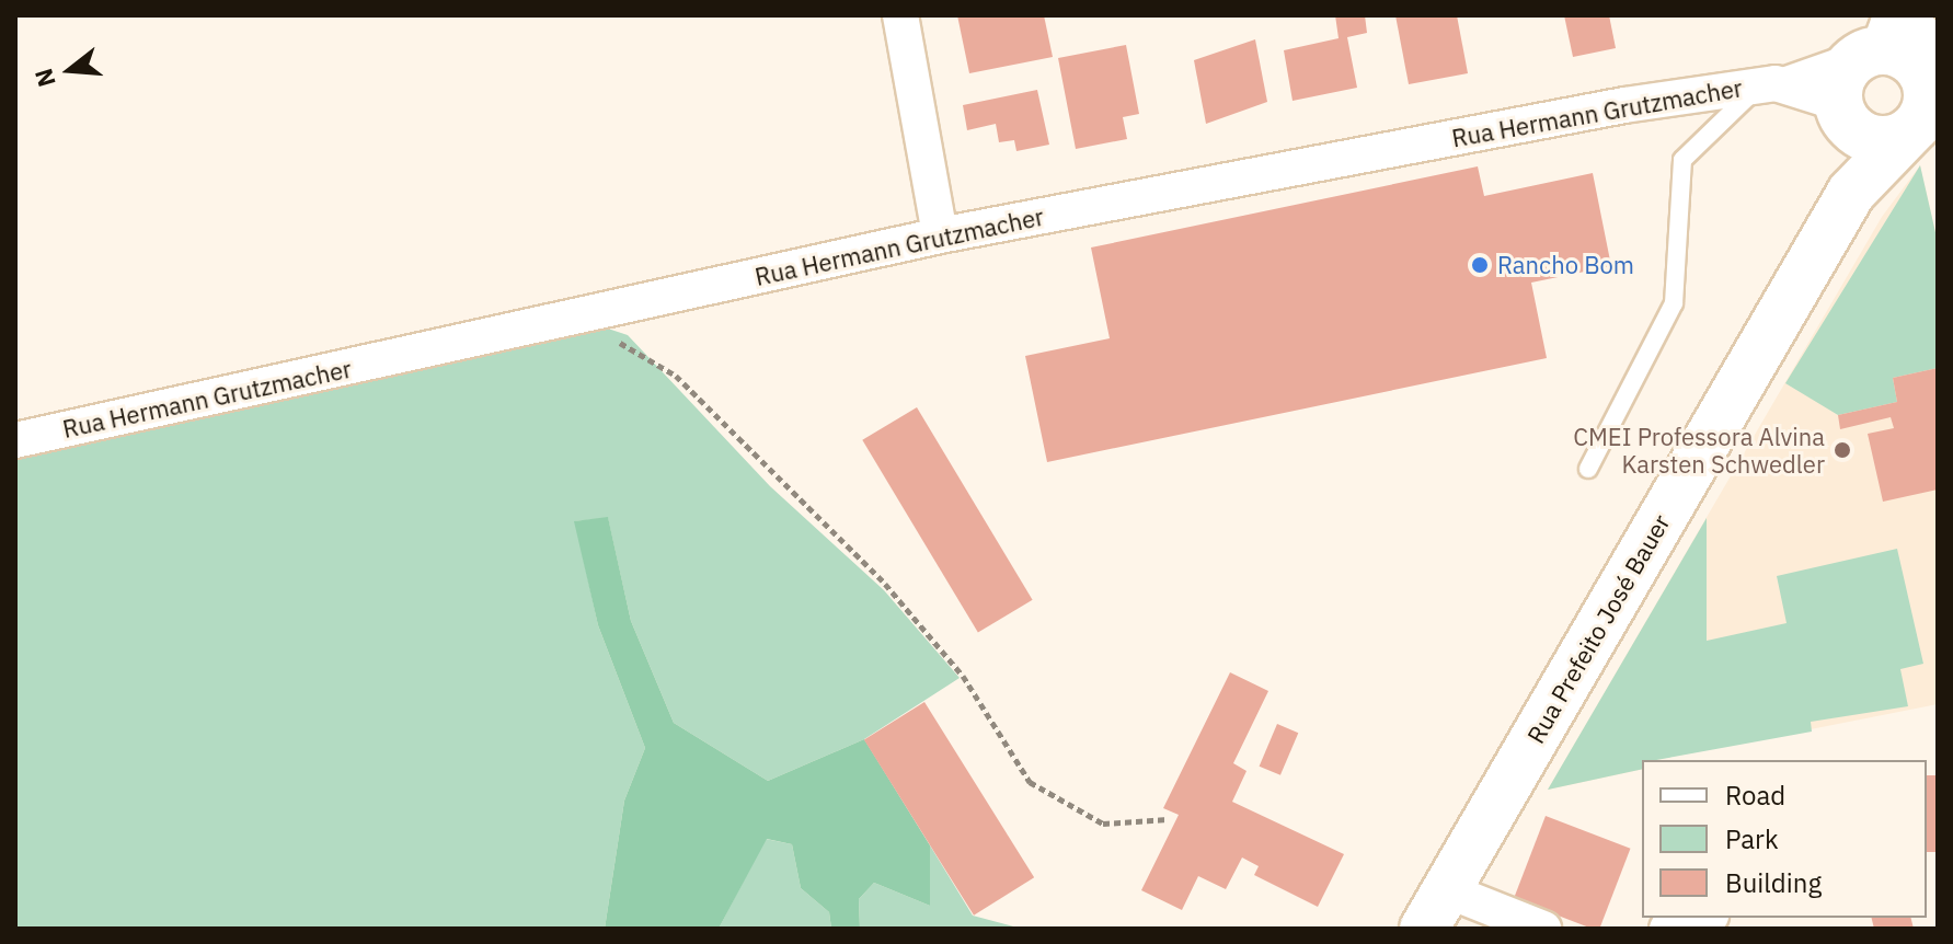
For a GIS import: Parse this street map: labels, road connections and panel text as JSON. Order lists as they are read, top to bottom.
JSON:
{
  "streets": {
    "street": ["Rua Hermann Grutzmacher", "Rua Prefeito José Bauer"]
  },
  "places": ["Rancho Bom", "CMEI Professora Alvina Karsten Schwedler"],
  "legend": ["Road", "Park", "Building"],
  "north": "left"
}
